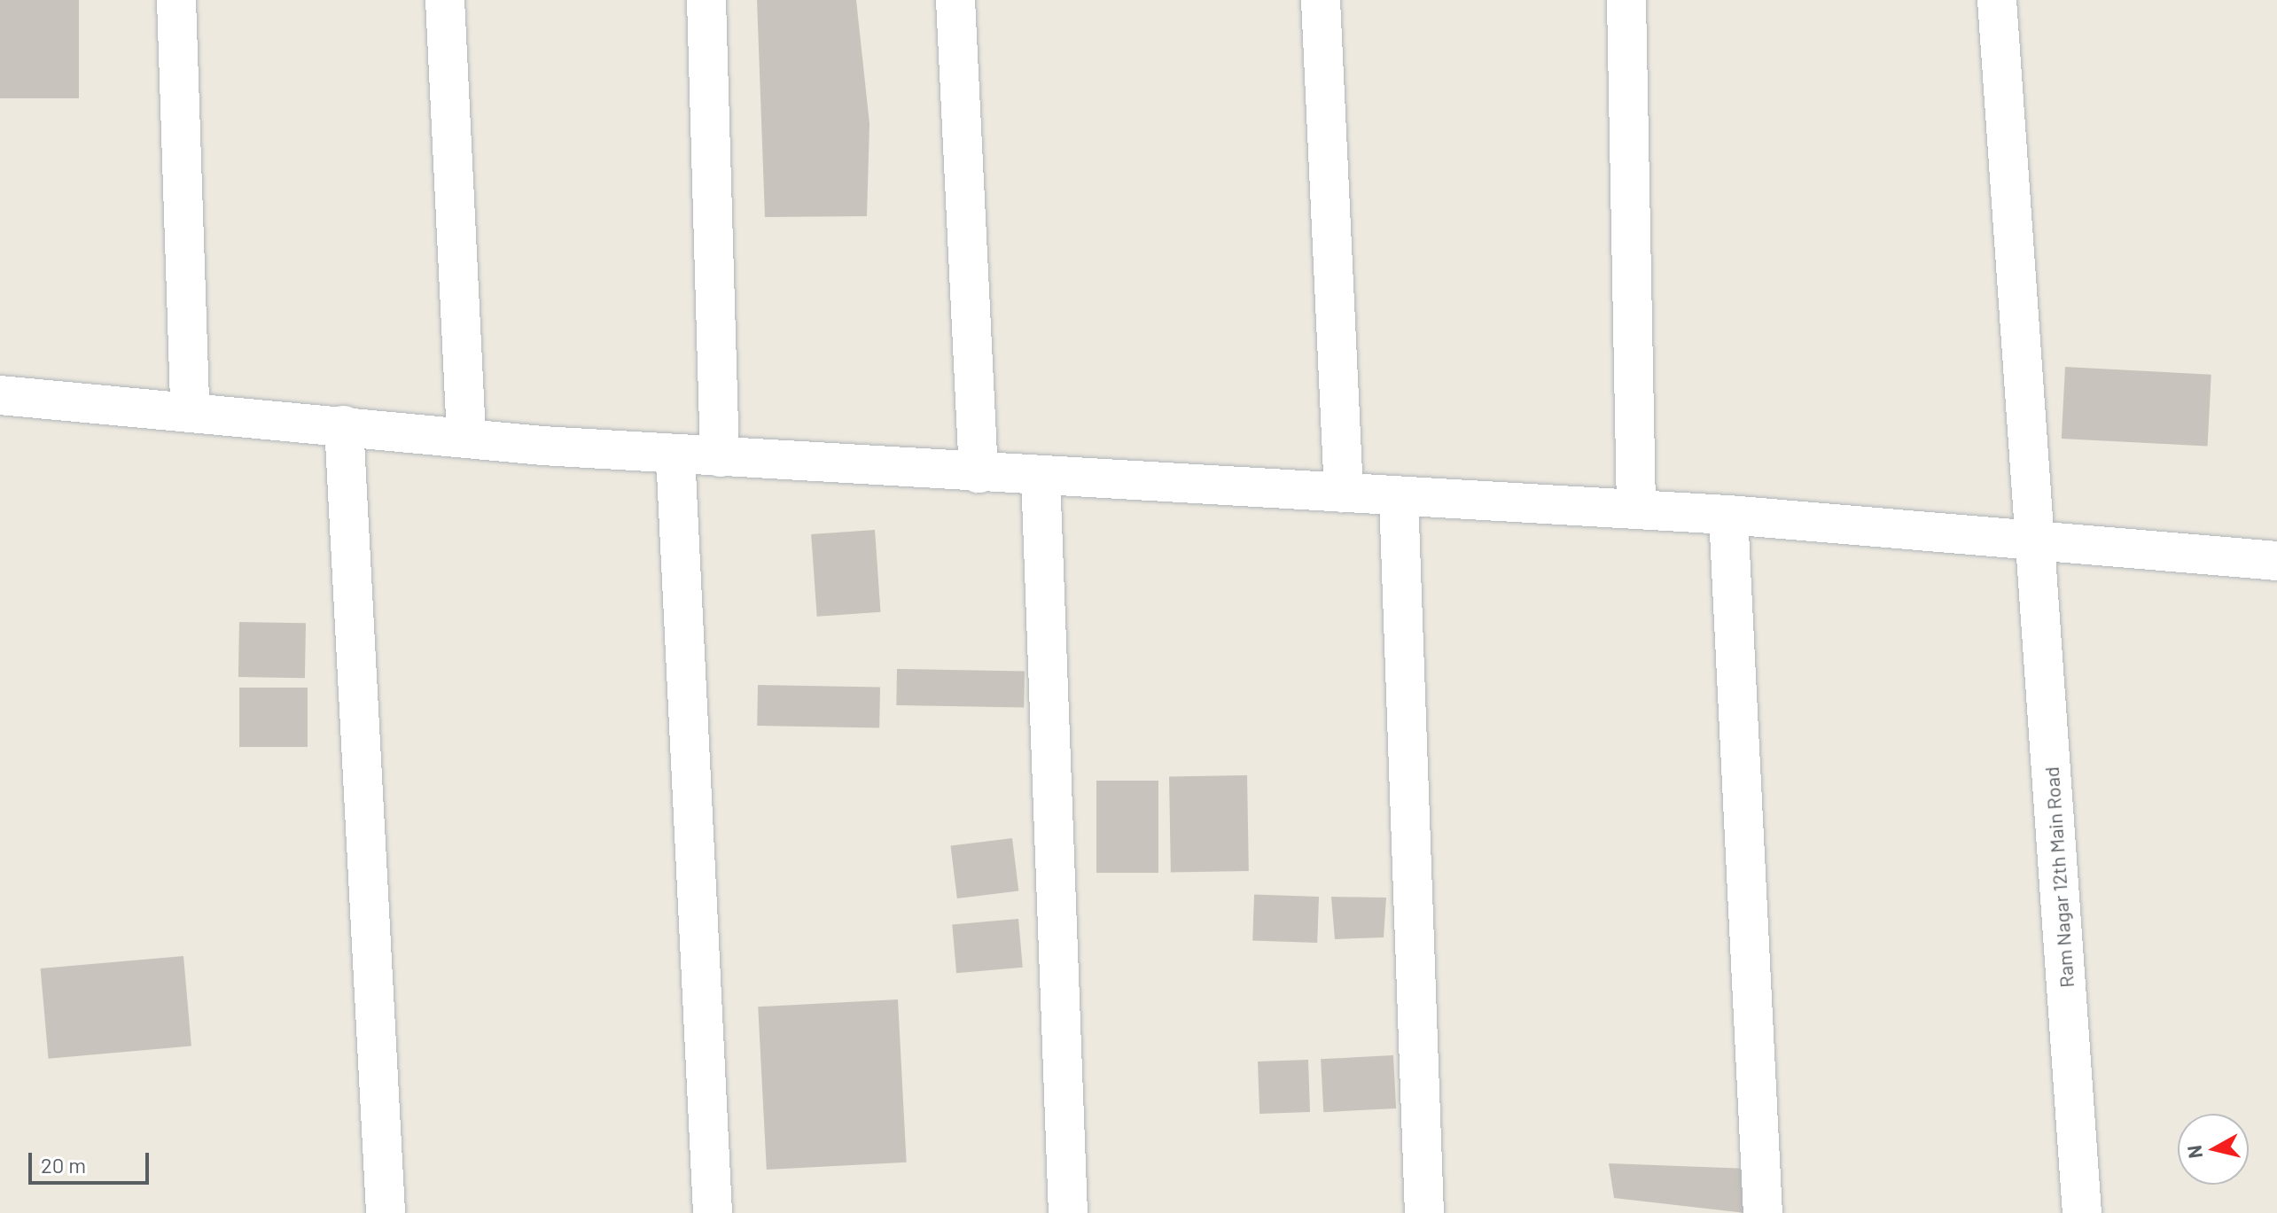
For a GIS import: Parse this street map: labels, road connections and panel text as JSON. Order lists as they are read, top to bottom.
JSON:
{
  "streets": {
    "street": ["Ram Nagar 12th Main Road"]
  },
  "scale_bar": "20 m",
  "north": "left"
}
